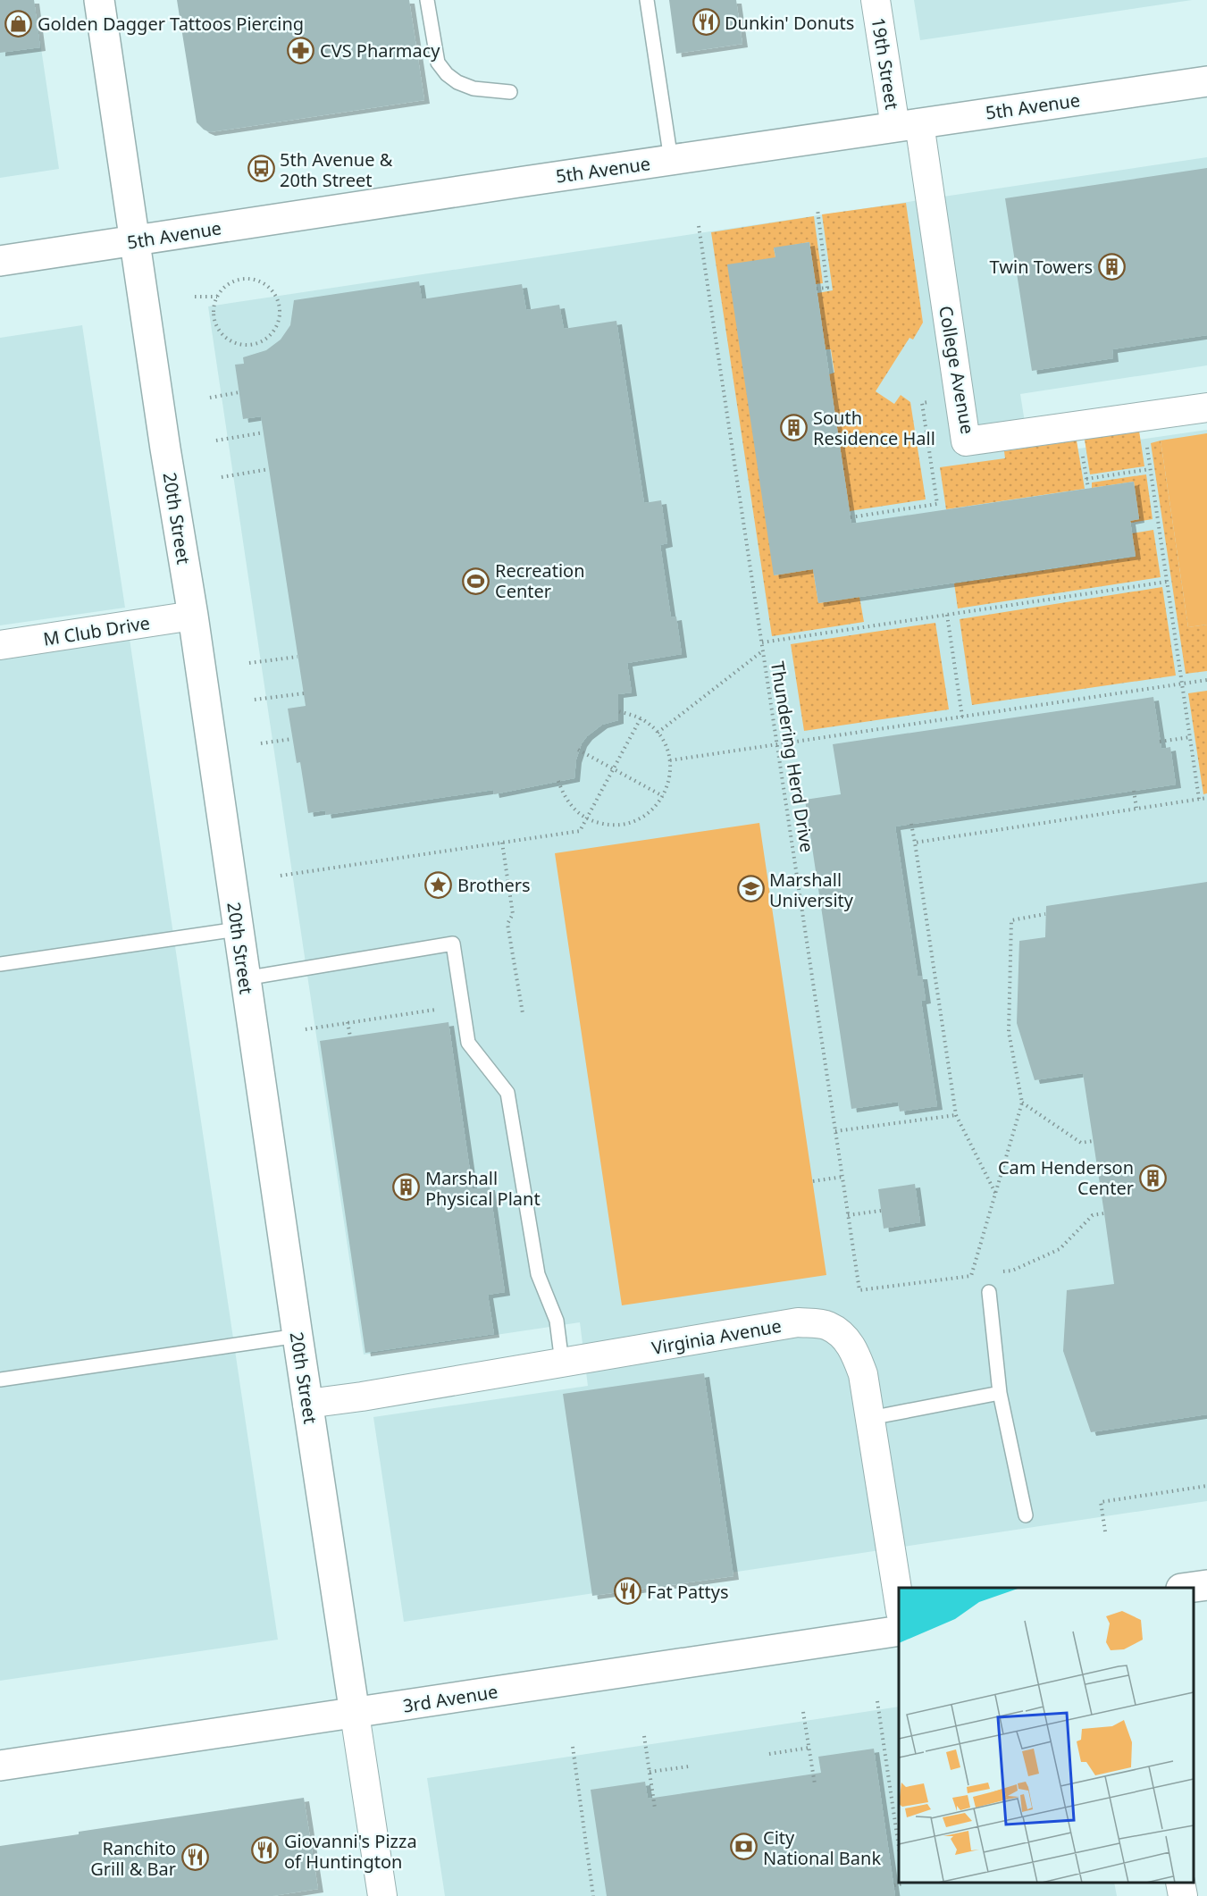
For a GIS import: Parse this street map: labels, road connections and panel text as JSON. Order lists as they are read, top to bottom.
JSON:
{
  "streets": {
    "main road": ["5th Avenue", "20th Street", "3rd Avenue"],
    "street": [
      "19th Street",
      "College Avenue",
      "M Club Drive",
      "Virginia Avenue"
    ],
    "path": ["Thundering Herd Drive"]
  },
  "crossings": [
    ["19th Street", "5th Avenue"],
    ["19th Street", "College Avenue"],
    ["5th Avenue", "College Avenue"],
    ["5th Avenue", "20th Street"],
    ["20th Street", "M Club Drive"],
    ["20th Street", "Virginia Avenue"],
    ["20th Street", "3rd Avenue"]
  ],
  "places": {
    "restaurant": [
      "Dunkin' Donuts",
      "Fat Pattys",
      "Giovanni's Pizza of Huntington",
      "Ranchito Grill & Bar"
    ],
    "shop": ["Golden Dagger Tattoos Piercing"],
    "pharmacy": ["CVS Pharmacy"],
    "bus stop": ["5th Avenue & 20th Street"],
    "building": [
      "Twin Towers",
      "South Residence Hall",
      "Cam Henderson Center",
      "Marshall Physical Plant"
    ],
    "sports": ["Recreation Center"],
    "place": ["Brothers"],
    "school or university": ["Marshall University"],
    "bank": ["City National Bank"]
  }
}
